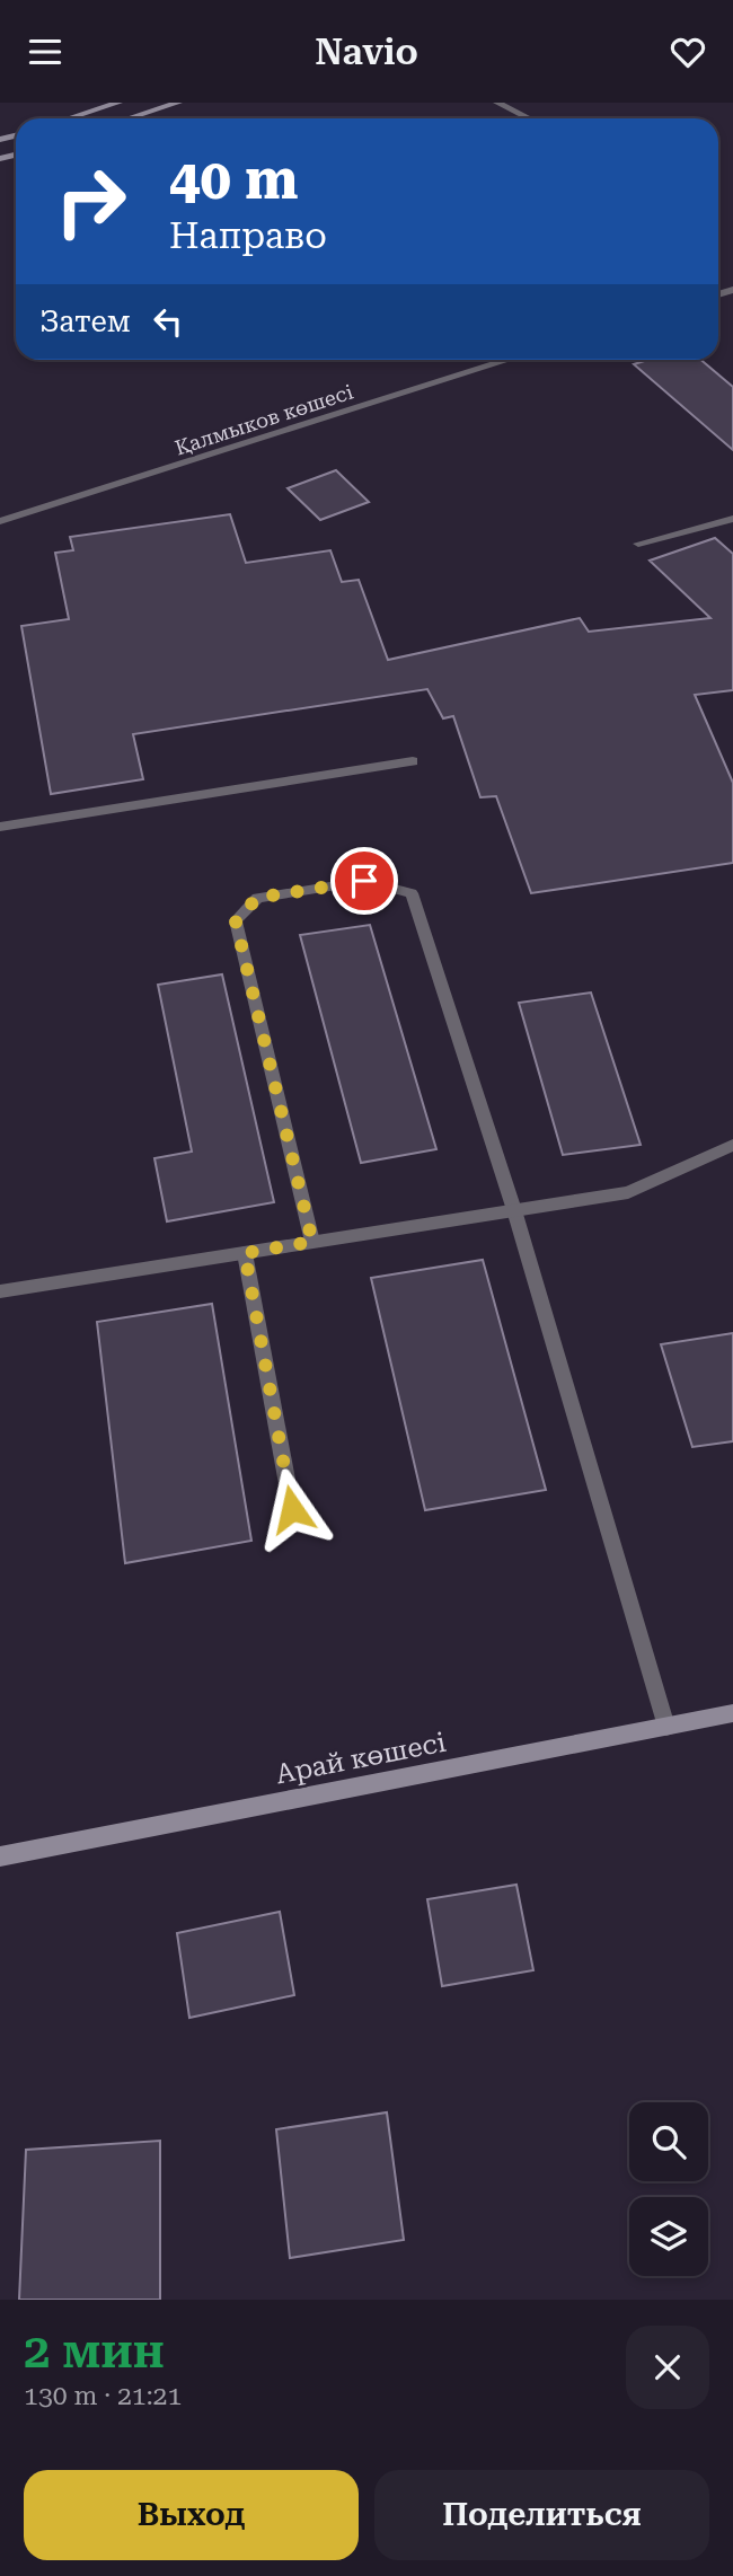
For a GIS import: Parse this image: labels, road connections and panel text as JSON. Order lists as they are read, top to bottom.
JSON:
{
  "streets": {
    "street": ["Қалмыков көшесі", "Арай көшесі"]
  },
  "page": {
    "header": "Navio",
    "turn": ["40 m", "Направо"],
    "then": "Затем",
    "heading": ["2 мин", "130 m · 21:21"],
    "buttons": ["Выход", "Поделиться"]
  }
}
